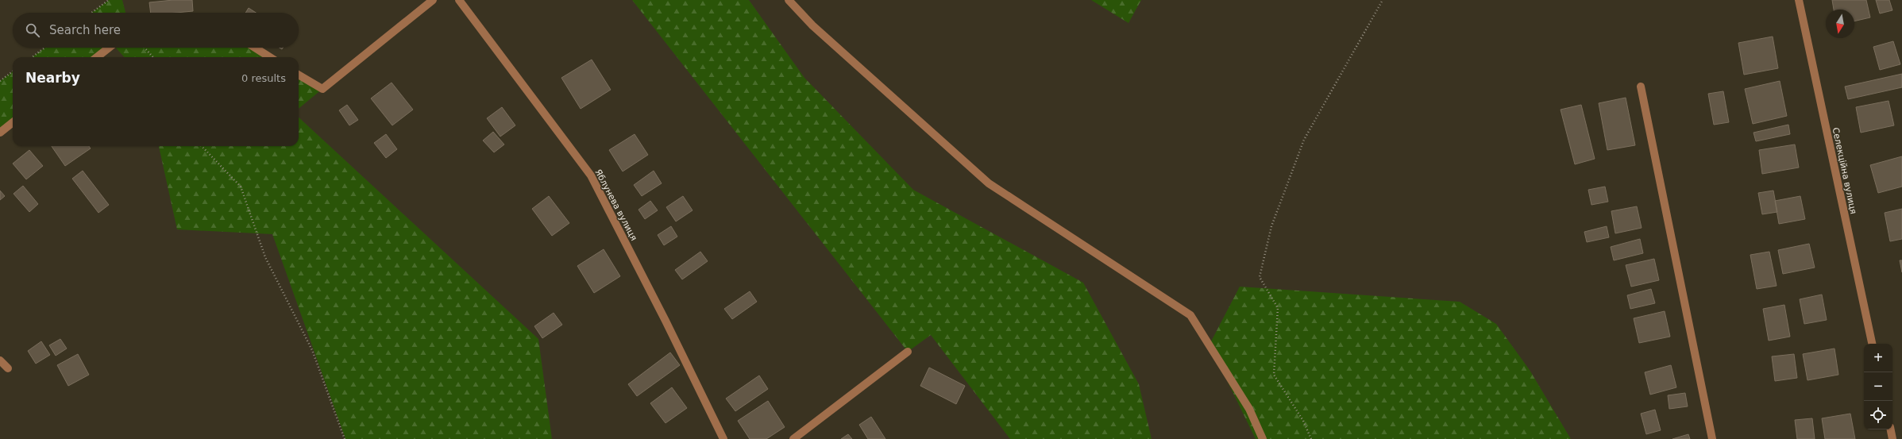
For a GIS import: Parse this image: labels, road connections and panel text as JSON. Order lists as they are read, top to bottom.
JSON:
{
  "streets": {
    "street": ["Селекційна вулиця", "Яблунева вулиця"]
  },
  "north": "bottom",
  "page": {
    "search": "Search here",
    "heading": ["Nearby", "0 results"],
    "map_buttons": ["+", "−"]
  }
}
